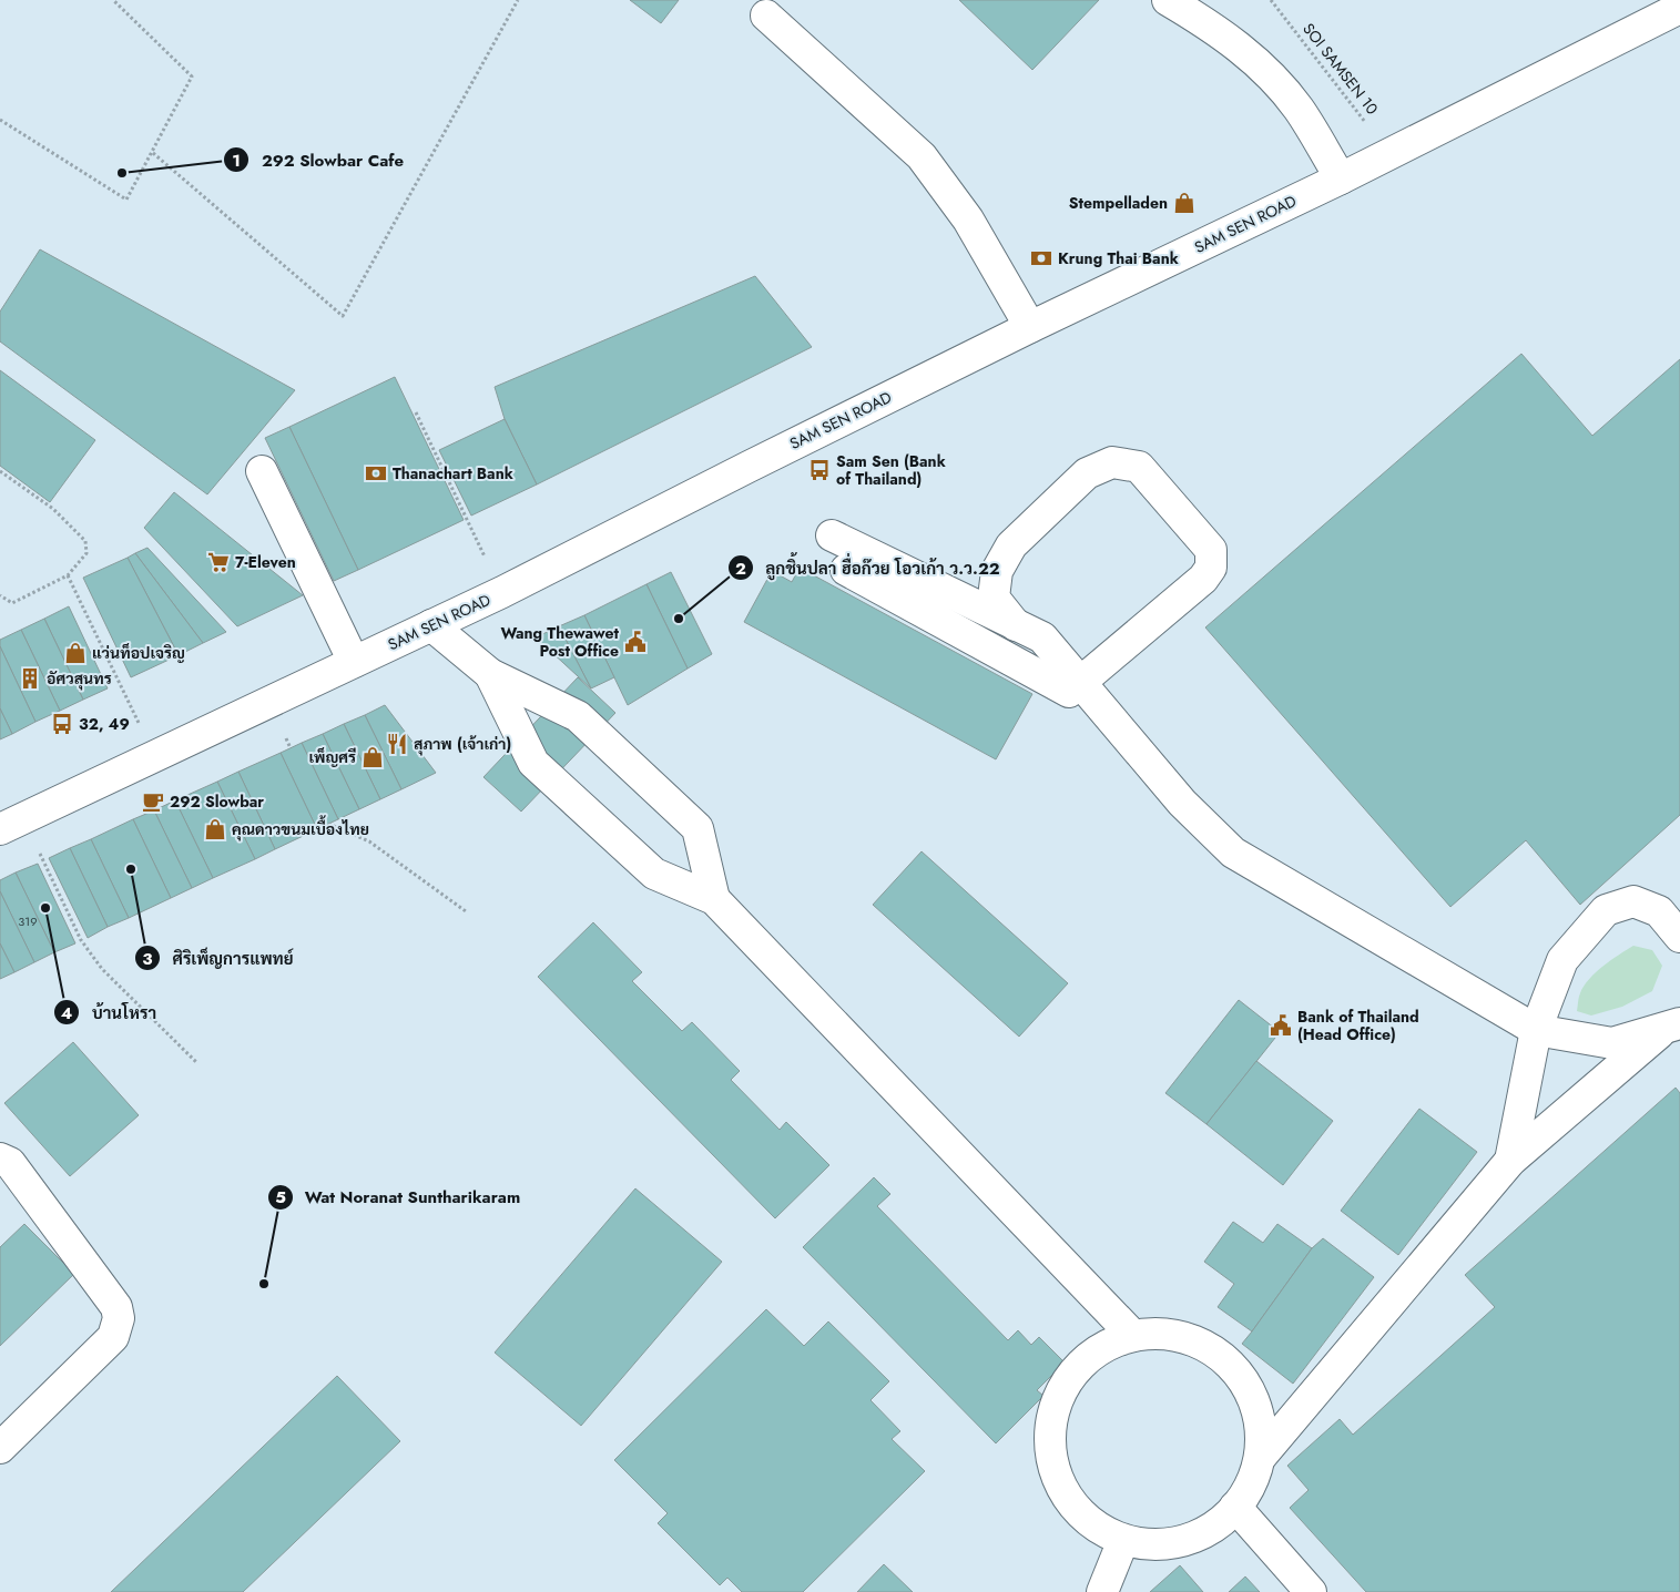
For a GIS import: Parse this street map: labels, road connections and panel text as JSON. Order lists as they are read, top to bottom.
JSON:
{
  "streets": {
    "main road": ["SAM SEN ROAD"],
    "path": ["SOI SAMSEN 10"]
  },
  "crossings": [
    ["SOI SAMSEN 10", "SAM SEN ROAD"]
  ],
  "places": {
    "other": [
      "292 Slowbar Cafe",
      "ลูกชิ้นปลา ฮื่อก๊วย โอวเก้า ว.ว.22",
      "ศิริเพ็ญการแพทย์",
      "บ้านโหรา",
      "Wat Noranat Suntharikaram"
    ],
    "shop": [
      "Stempelladen",
      "แว่นท็อปเจริญ",
      "เพ็ญศรี",
      "คุณดาวขนมเบื้องไทย"
    ],
    "bank": ["Krung Thai Bank", "Thanachart Bank"],
    "bus stop": ["Sam Sen (Bank of Thailand)", "32, 49"],
    "supermarket": ["7-Eleven"],
    "public building": ["Wang Thewawet Post Office", "Bank of Thailand (Head Office)"],
    "building": ["อัศวสุนทร"],
    "restaurant": ["สุภาพ (เจ้าเก่า)"],
    "cafe": ["292 Slowbar"]
  },
  "house_numbers": ["319"]
}
